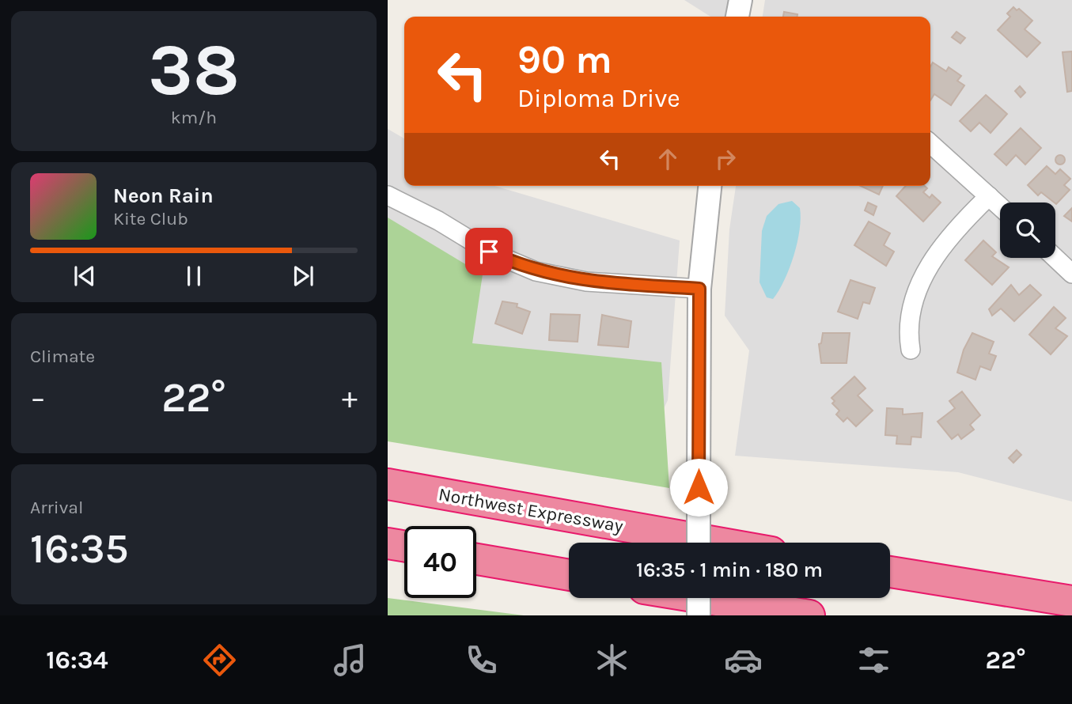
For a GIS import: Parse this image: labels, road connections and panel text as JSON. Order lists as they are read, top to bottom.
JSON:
{
  "streets": {
    "highway": ["Northwest Expressway"]
  },
  "page": {
    "tile": [
      ["38", "km/h"],
      "Climate",
      ["Arrival", "16:35"]
    ],
    "turn": ["90 m", "Diploma Drive"],
    "song": ["Neon Rain", "Kite Club"],
    "heat": ["−", "22°", "+"],
    "limit": "40",
    "trip": "16:35 · 1 min · 180 m",
    "tabs": ["16:34", "22°"]
  }
}
